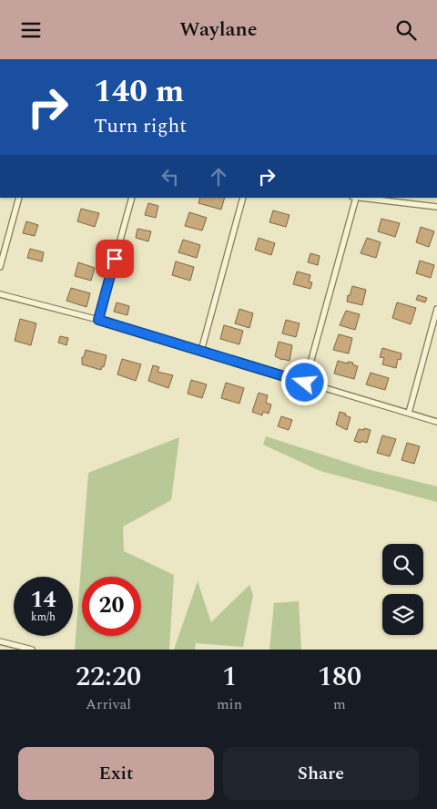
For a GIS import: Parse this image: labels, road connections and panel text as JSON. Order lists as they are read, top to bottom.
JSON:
{
  "page": {
    "header": "Waylane",
    "turn": ["140 m", "Turn right"],
    "speed": "14 km/h",
    "limit": "20",
    "eta": [
      "22:20",
      "Arrival",
      "1",
      "min",
      "180",
      "m"
    ],
    "buttons": ["Exit", "Share"]
  }
}
